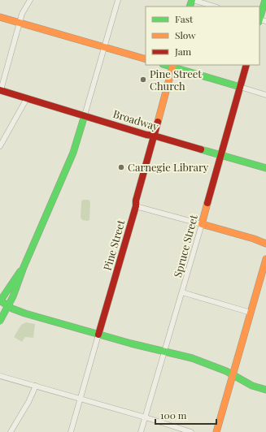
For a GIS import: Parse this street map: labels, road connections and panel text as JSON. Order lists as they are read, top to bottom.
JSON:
{
  "streets": {
    "street": ["Broadway", "Pine Street", "Spruce Street"]
  },
  "crossings": [
    ["Broadway", "Pine Street"],
    ["Broadway", "Spruce Street"]
  ],
  "places": ["Pine Street Church", "Carnegie Library"],
  "legend": ["Fast", "Slow", "Jam"],
  "scale_bar": "100 m"
}
